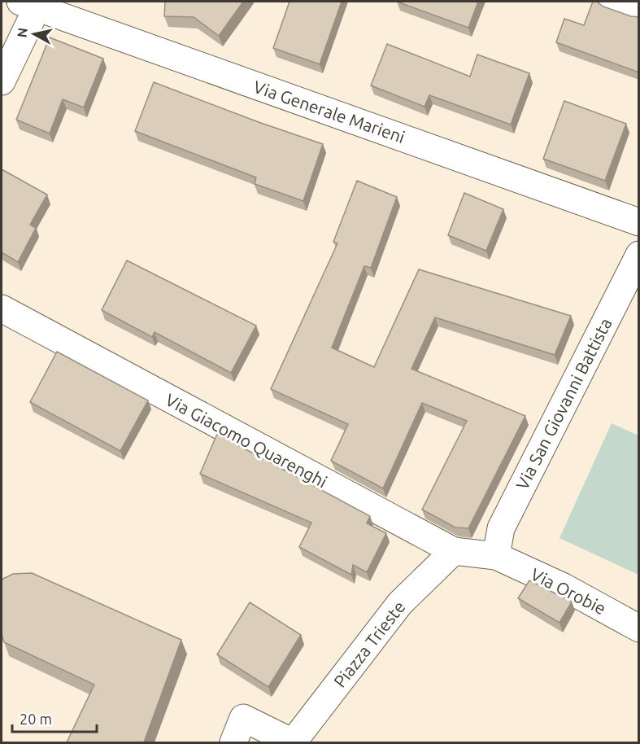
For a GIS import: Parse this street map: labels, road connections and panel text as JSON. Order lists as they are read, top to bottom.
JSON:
{
  "streets": {
    "street": [
      "Via Generale Marieni",
      "Via San Giovanni Battista",
      "Via Giacomo Quarenghi",
      "Via Orobie",
      "Piazza Trieste"
    ]
  },
  "crossings": [
    ["Via San Giovanni Battista", "Via Giacomo Quarenghi"],
    ["Via San Giovanni Battista", "Via Orobie"],
    ["Via Giacomo Quarenghi", "Via Orobie"],
    ["Via Giacomo Quarenghi", "Piazza Trieste"]
  ],
  "scale_bar": "20 m",
  "north": "left"
}
